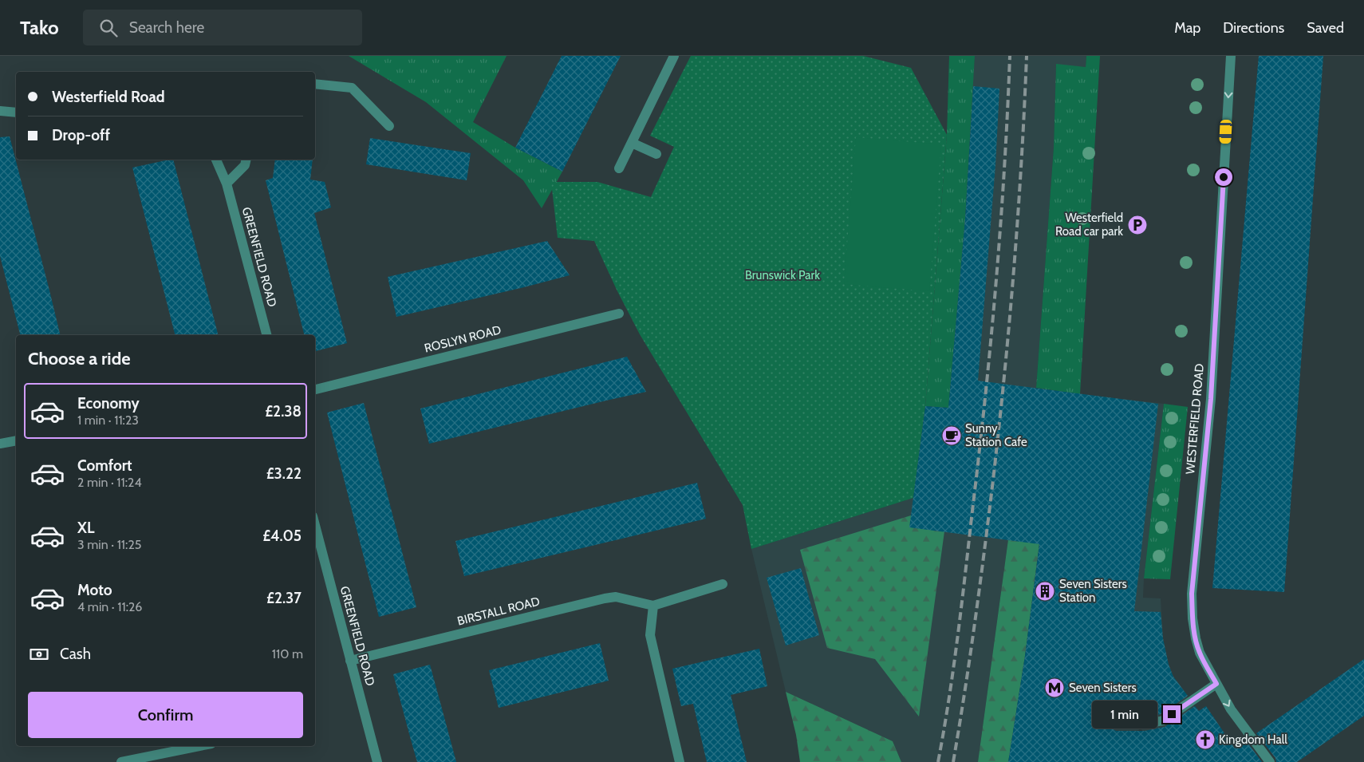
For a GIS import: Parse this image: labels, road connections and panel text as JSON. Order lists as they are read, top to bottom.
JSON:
{
  "streets": {
    "street": [
      "GREENFIELD ROAD",
      "ROSLYN ROAD",
      "WESTERFIELD ROAD",
      "BIRSTALL ROAD"
    ]
  },
  "crossings": [
    ["GREENFIELD ROAD", "BIRSTALL ROAD"]
  ],
  "one_way": ["WESTERFIELD ROAD"],
  "parks": ["Brunswick Park"],
  "places": {
    "parking": ["Westerfield Road car park"],
    "cafe": ["Sunny Station Cafe"],
    "building": ["Seven Sisters Station"],
    "metro station": ["Seven Sisters"],
    "church": ["Kingdom Hall"]
  },
  "page": {
    "header": "Tako",
    "search": "Search here",
    "nav": ["Map", "Directions", "Saved"],
    "banner": ["Westerfield Road", "Drop-off"],
    "heading": "Choose a ride",
    "list": [
      {
        "name": "Economy",
        "note": "1 min · 11:23",
        "value": "£2.38"
      },
      {
        "name": "Comfort",
        "note": "2 min · 11:24",
        "value": "£3.22"
      },
      {
        "name": "XL",
        "note": "3 min · 11:25",
        "value": "£4.05"
      },
      {
        "name": "Moto",
        "note": "4 min · 11:26",
        "value": "£2.37"
      }
    ],
    "pay": ["Cash", "110 m"],
    "buttons": "Confirm",
    "bubble": "1 min"
  }
}
